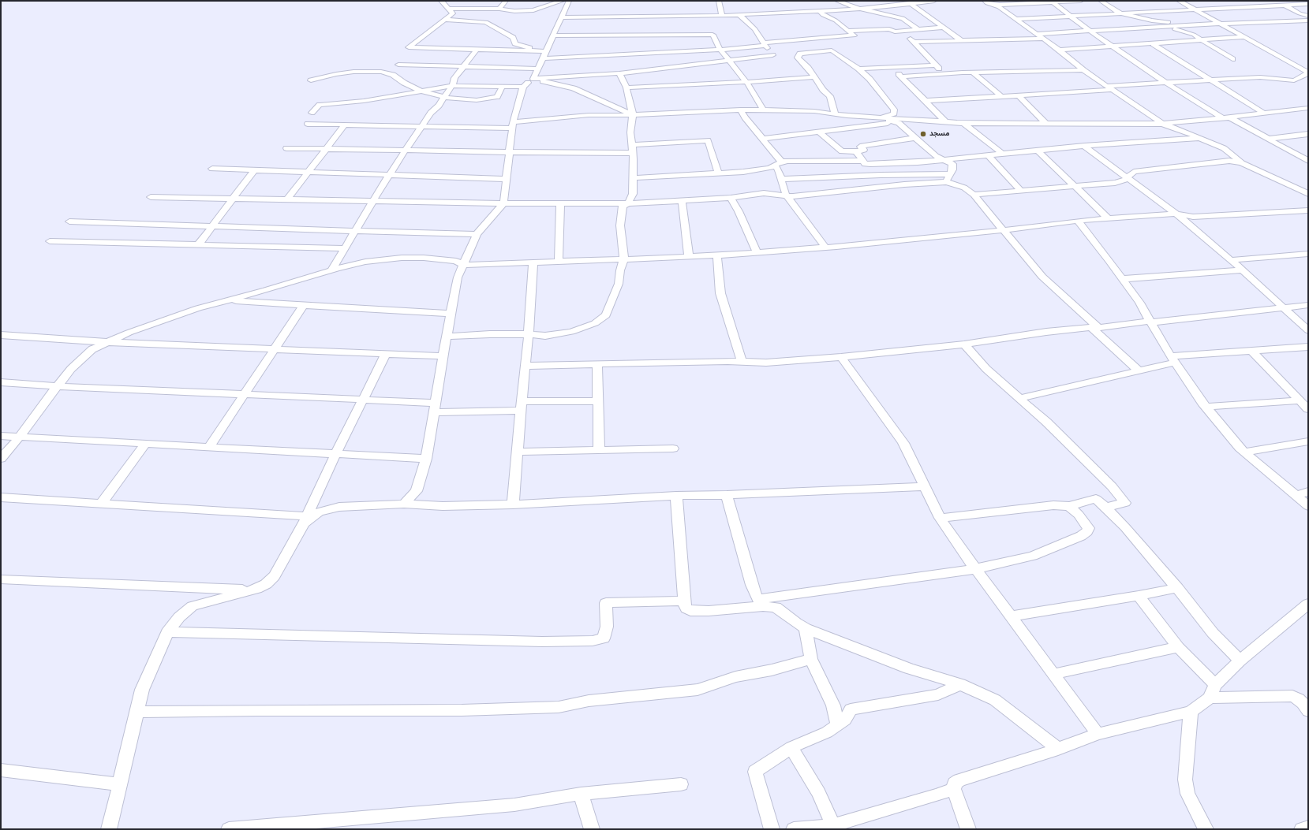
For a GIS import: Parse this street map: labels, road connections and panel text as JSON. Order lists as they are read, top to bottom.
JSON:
{
  "places": ["مسجد"]
}
